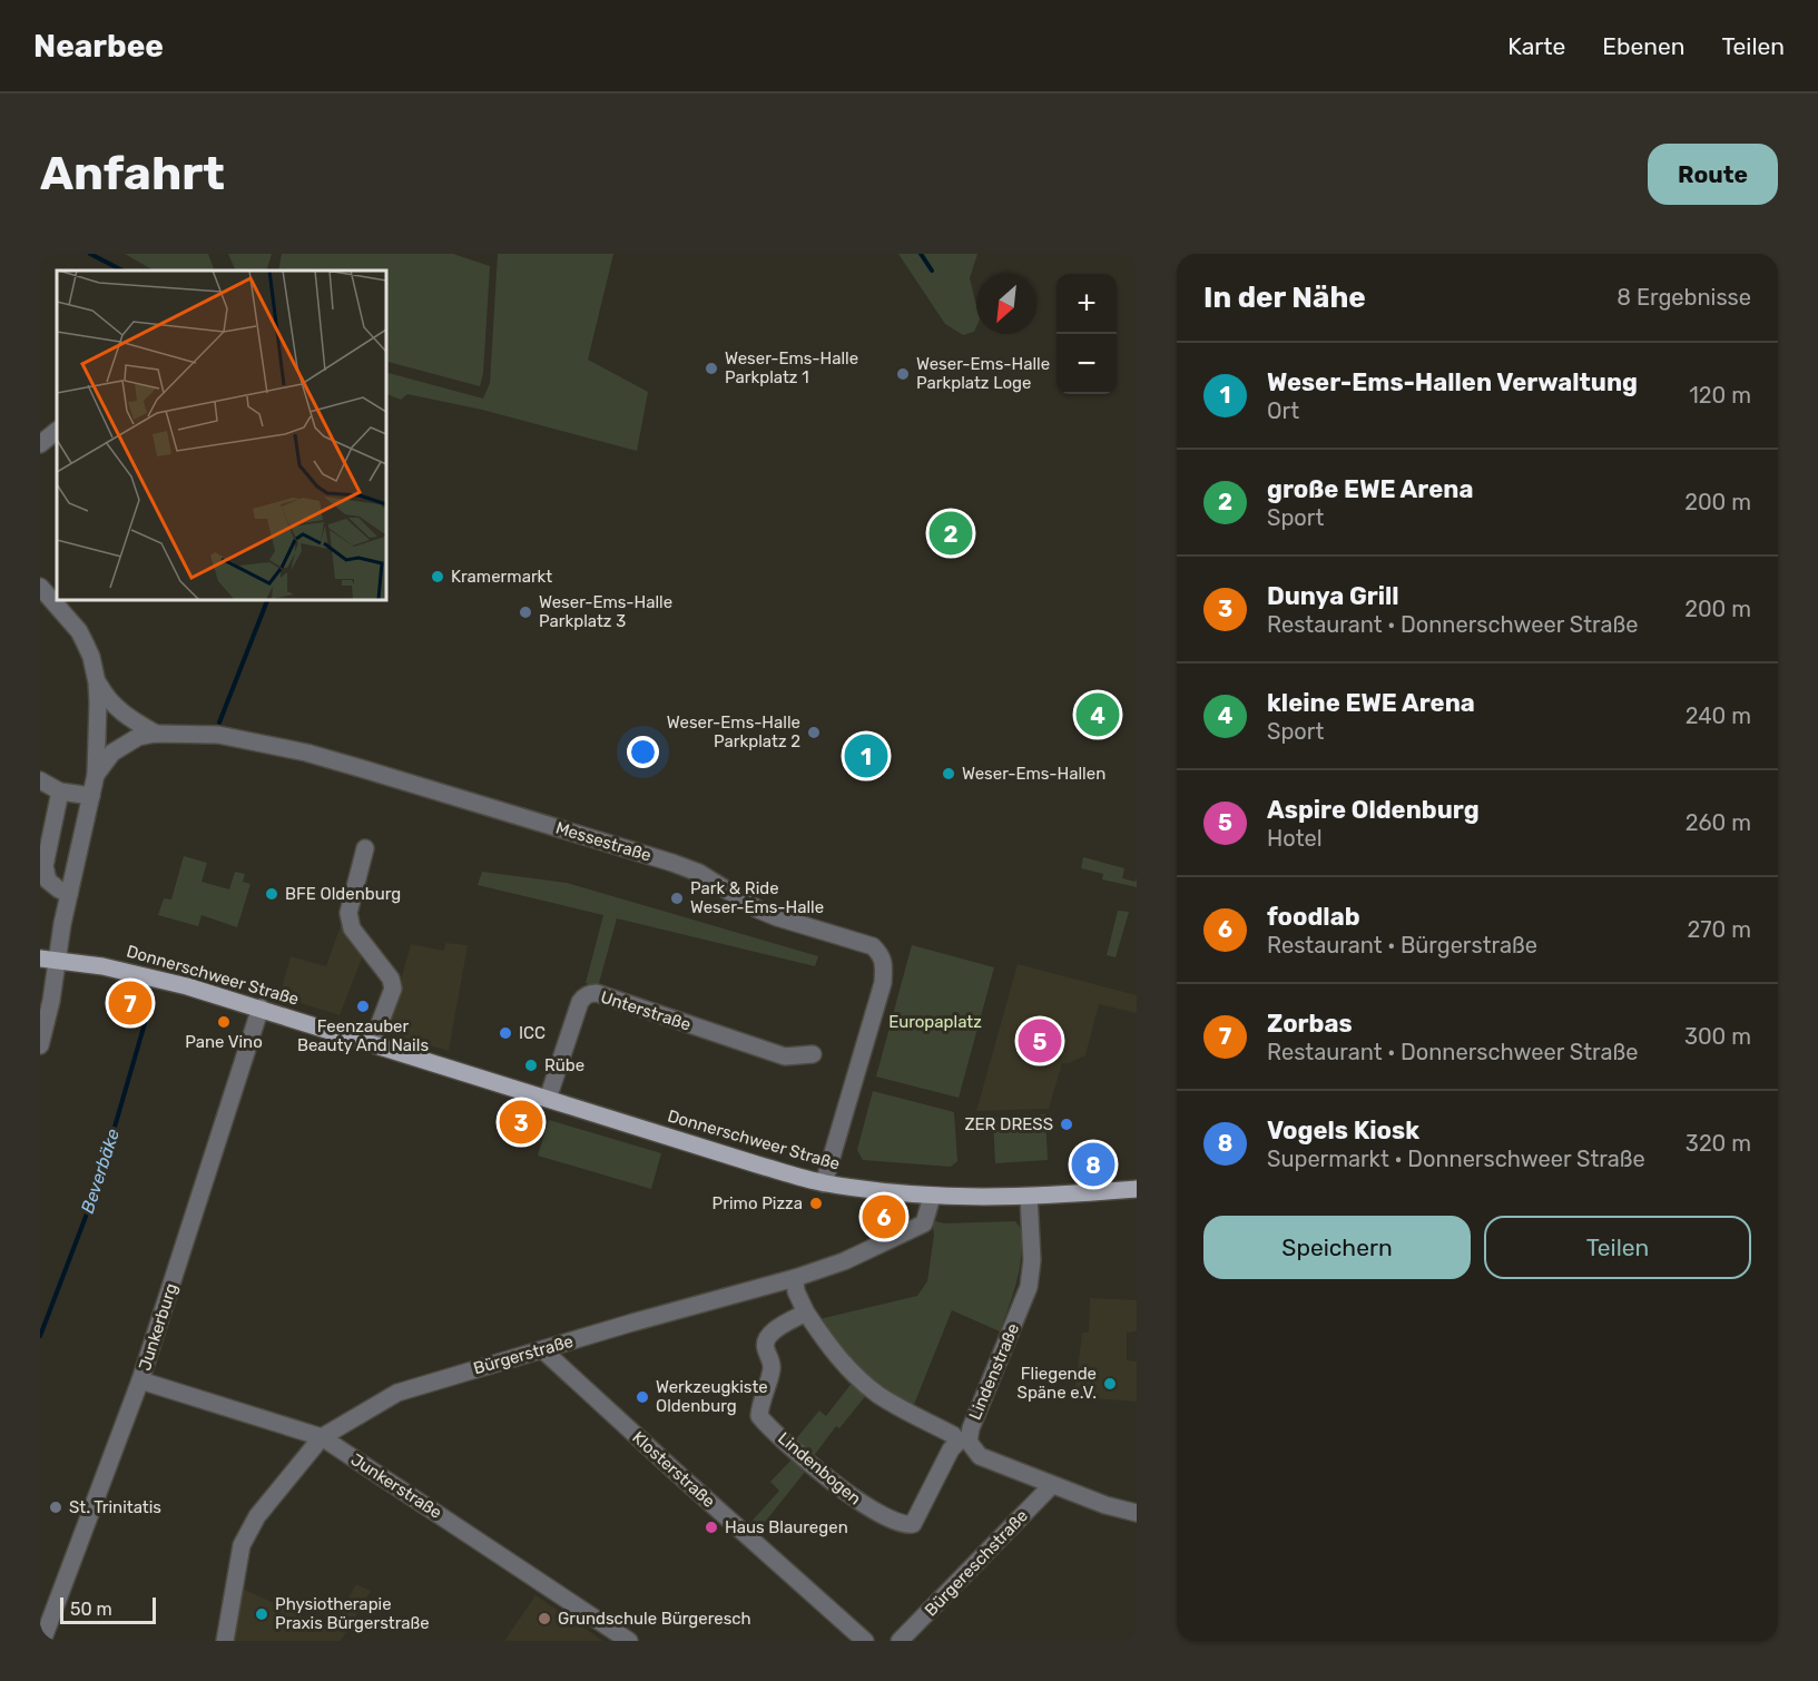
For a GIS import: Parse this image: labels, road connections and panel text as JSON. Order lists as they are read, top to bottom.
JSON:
{
  "streets": {
    "main road": ["Donnerschweer Straße"],
    "street": [
      "Messestraße",
      "Unterstraße",
      "Junkerburg",
      "Bürgerstraße",
      "Lindenstraße",
      "Lindenbogen",
      "Klosterstraße",
      "Junkerstraße",
      "Bürgereschstraße"
    ]
  },
  "crossings": [
    ["Messestraße", "Donnerschweer Straße"],
    ["Donnerschweer Straße", "Unterstraße"],
    ["Donnerschweer Straße", "Junkerburg"],
    ["Donnerschweer Straße", "Bürgerstraße"],
    ["Donnerschweer Straße", "Lindenstraße"],
    ["Junkerburg", "Junkerstraße"],
    ["Bürgerstraße", "Klosterstraße"],
    ["Bürgerstraße", "Junkerstraße"],
    ["Lindenstraße", "Lindenbogen"],
    ["Lindenstraße", "Bürgereschstraße"]
  ],
  "water": ["Beverbäke"],
  "parks": ["Europaplatz"],
  "places": [
    "Weser-Ems-Halle Parkplatz 1",
    "Weser-Ems-Halle Parkplatz Loge",
    "Kramermarkt",
    "Weser-Ems-Halle Parkplatz 3",
    "Weser-Ems-Halle Parkplatz 2",
    "Weser-Ems-Hallen",
    "BFE Oldenburg",
    "Park & Ride Weser-Ems-Halle",
    "Feenzauber Beauty And Nails",
    "Pane Vino",
    "ICC",
    "Rübe",
    "ZER DRESS",
    "Primo Pizza",
    "Fliegende Späne e.V.",
    "Werkzeugkiste Oldenburg",
    "St. Trinitatis",
    "Haus Blauregen",
    "Physiotherapie Praxis Bürgerstraße",
    "Grundschule Bürgeresch"
  ],
  "scale_bar": "50 m",
  "north": "bottom left",
  "page": {
    "header": "Nearbee",
    "nav": ["Karte", "Ebenen", "Teilen"],
    "buttons": [
      "Route",
      ["Speichern", "Teilen"]
    ],
    "title": "Anfahrt",
    "heading": ["In der Nähe", "8 Ergebnisse"],
    "map_buttons": ["+", "−"],
    "list": [
      {
        "mark": "1",
        "name": "Weser-Ems-Hallen Verwaltung",
        "note": "Ort",
        "value": "120 m"
      },
      {
        "mark": "2",
        "name": "große EWE Arena",
        "note": "Sport",
        "value": "200 m"
      },
      {
        "mark": "3",
        "name": "Dunya Grill",
        "note": "Restaurant · Donnerschweer Straße",
        "value": "200 m"
      },
      {
        "mark": "4",
        "name": "kleine EWE Arena",
        "note": "Sport",
        "value": "240 m"
      },
      {
        "mark": "5",
        "name": "Aspire Oldenburg",
        "note": "Hotel",
        "value": "260 m"
      },
      {
        "mark": "6",
        "name": "foodlab",
        "note": "Restaurant · Bürgerstraße",
        "value": "270 m"
      },
      {
        "mark": "7",
        "name": "Zorbas",
        "note": "Restaurant · Donnerschweer Straße",
        "value": "300 m"
      },
      {
        "mark": "8",
        "name": "Vogels Kiosk",
        "note": "Supermarkt · Donnerschweer Straße",
        "value": "320 m"
      }
    ],
    "pins": [
      "2",
      "4",
      "1",
      "7",
      "5",
      "3",
      "8",
      "6"
    ],
    "scale": "50 m"
  }
}
